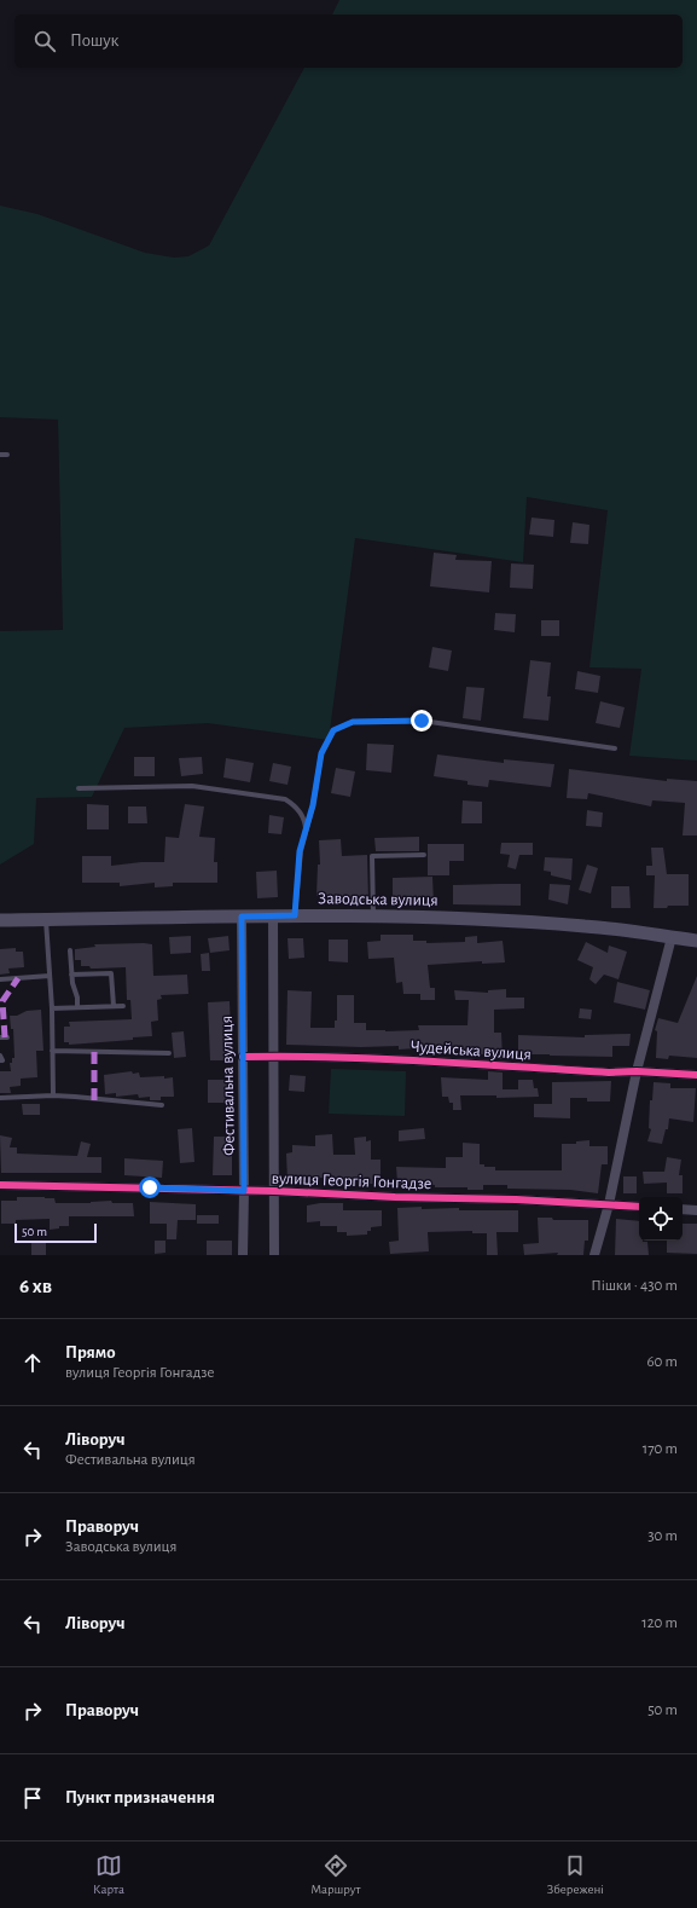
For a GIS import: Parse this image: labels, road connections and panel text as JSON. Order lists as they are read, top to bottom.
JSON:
{
  "streets": {
    "main road": ["Заводська вулиця"],
    "street": ["Чудейська вулиця", "Фестивальна вулиця", "вулиця Георгія Гонгадзе"]
  },
  "crossings": [
    ["Заводська вулиця", "Фестивальна вулиця"],
    ["Чудейська вулиця", "Фестивальна вулиця"],
    ["Фестивальна вулиця", "вулиця Георгія Гонгадзе"]
  ],
  "scale_bar": "50 m",
  "page": {
    "search": "Пошук",
    "scale": "50 m",
    "heading": ["6 хв", "Пішки · 430 m"],
    "list": [
      ["Прямо", "вулиця Георгія Гонгадзе", "60 m"],
      ["Ліворуч", "Фестивальна вулиця", "170 m"],
      ["Праворуч", "Заводська вулиця", "30 m"],
      ["Ліворуч", "120 m"],
      ["Праворуч", "50 m"],
      "Пункт призначення"
    ],
    "nav": ["Карта", "Маршрут", "Збережені"]
  }
}
